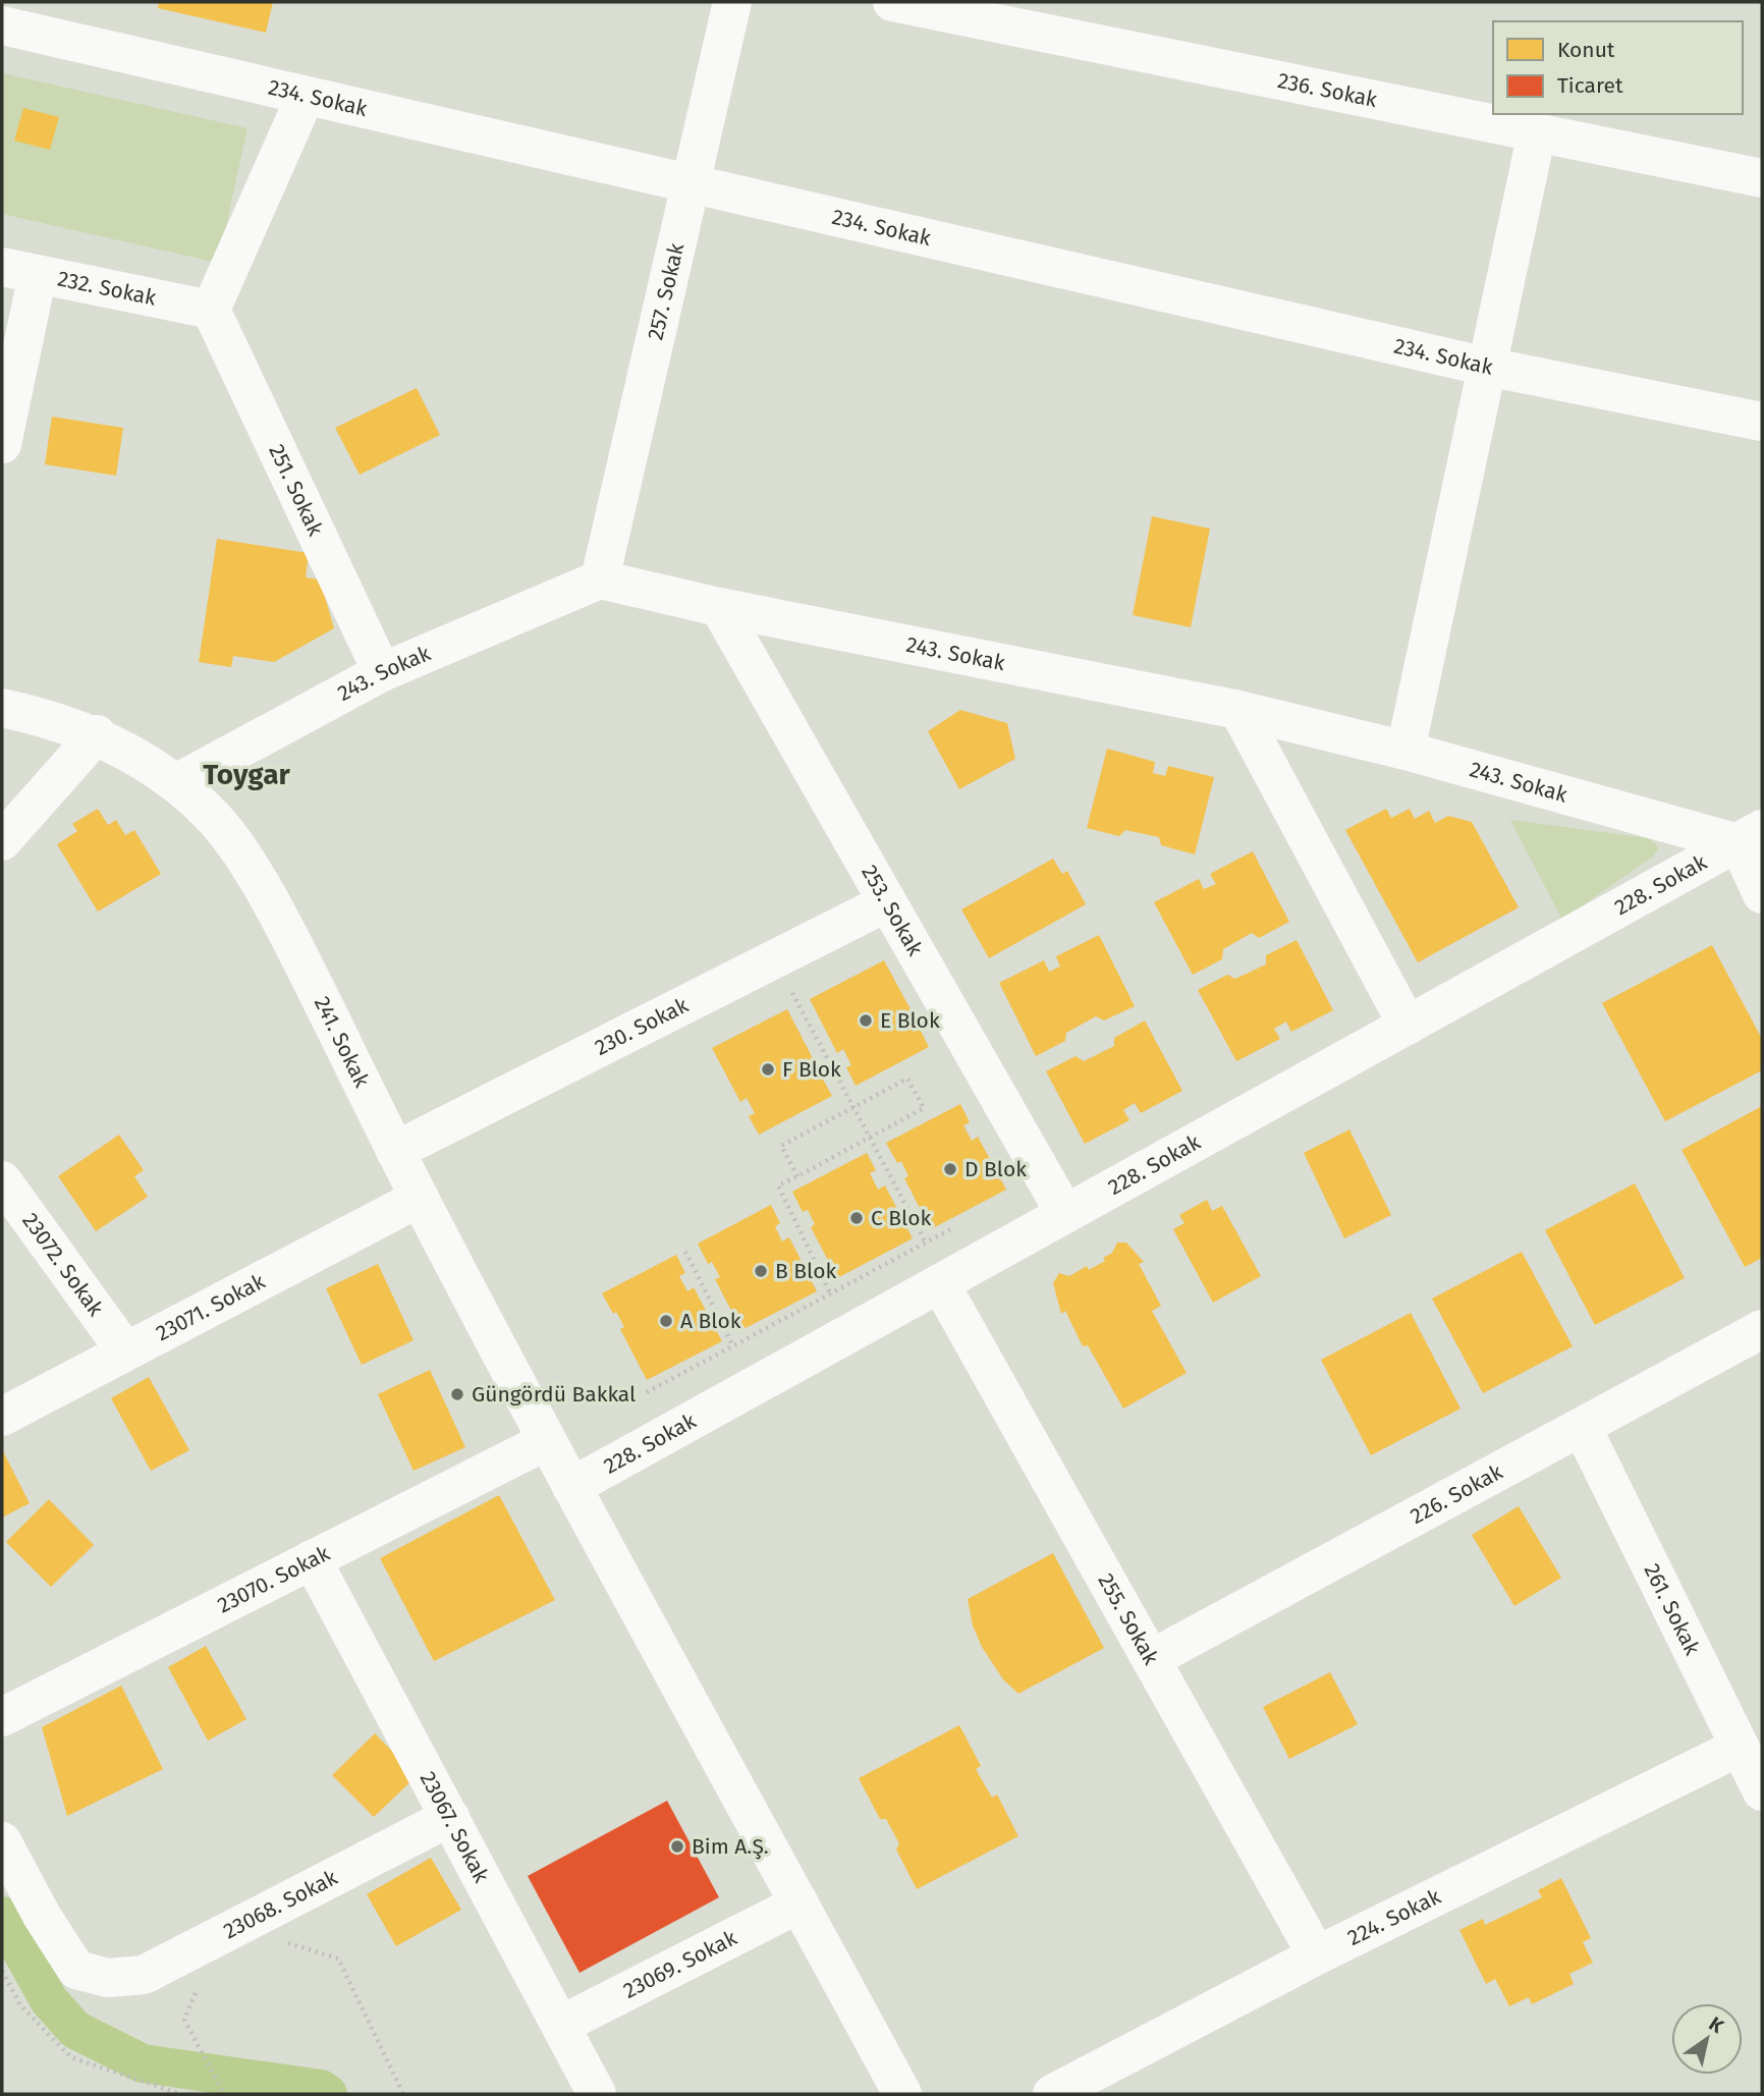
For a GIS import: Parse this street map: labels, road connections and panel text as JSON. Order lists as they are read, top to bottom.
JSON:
{
  "streets": {
    "street": [
      "236. Sokak",
      "234. Sokak",
      "232. Sokak",
      "257. Sokak",
      "251. Sokak",
      "243. Sokak",
      "228. Sokak",
      "253. Sokak",
      "230. Sokak",
      "241. Sokak",
      "23072. Sokak",
      "23071. Sokak",
      "226. Sokak",
      "23070. Sokak",
      "261. Sokak",
      "255. Sokak",
      "23067. Sokak",
      "23068. Sokak",
      "224. Sokak",
      "23069. Sokak"
    ]
  },
  "crossings": [
    ["234. Sokak", "257. Sokak"],
    ["232. Sokak", "251. Sokak"],
    ["257. Sokak", "243. Sokak"],
    ["251. Sokak", "243. Sokak"],
    ["243. Sokak", "228. Sokak"],
    ["243. Sokak", "253. Sokak"],
    ["243. Sokak", "241. Sokak"],
    ["228. Sokak", "253. Sokak"],
    ["228. Sokak", "241. Sokak"],
    ["228. Sokak", "255. Sokak"],
    ["253. Sokak", "230. Sokak"],
    ["230. Sokak", "241. Sokak"],
    ["241. Sokak", "23071. Sokak"],
    ["241. Sokak", "23070. Sokak"],
    ["241. Sokak", "23069. Sokak"],
    ["23072. Sokak", "23071. Sokak"],
    ["226. Sokak", "261. Sokak"],
    ["226. Sokak", "255. Sokak"],
    ["23070. Sokak", "23067. Sokak"],
    ["261. Sokak", "224. Sokak"],
    ["255. Sokak", "224. Sokak"],
    ["23067. Sokak", "23068. Sokak"],
    ["23067. Sokak", "23069. Sokak"]
  ],
  "districts": ["Toygar"],
  "places": [
    "E Blok",
    "F Blok",
    "D Blok",
    "C Blok",
    "B Blok",
    "A Blok",
    "Güngördü Bakkal",
    "Bim A.Ş."
  ],
  "legend": ["Konut", "Ticaret"],
  "north": "top right"
}
